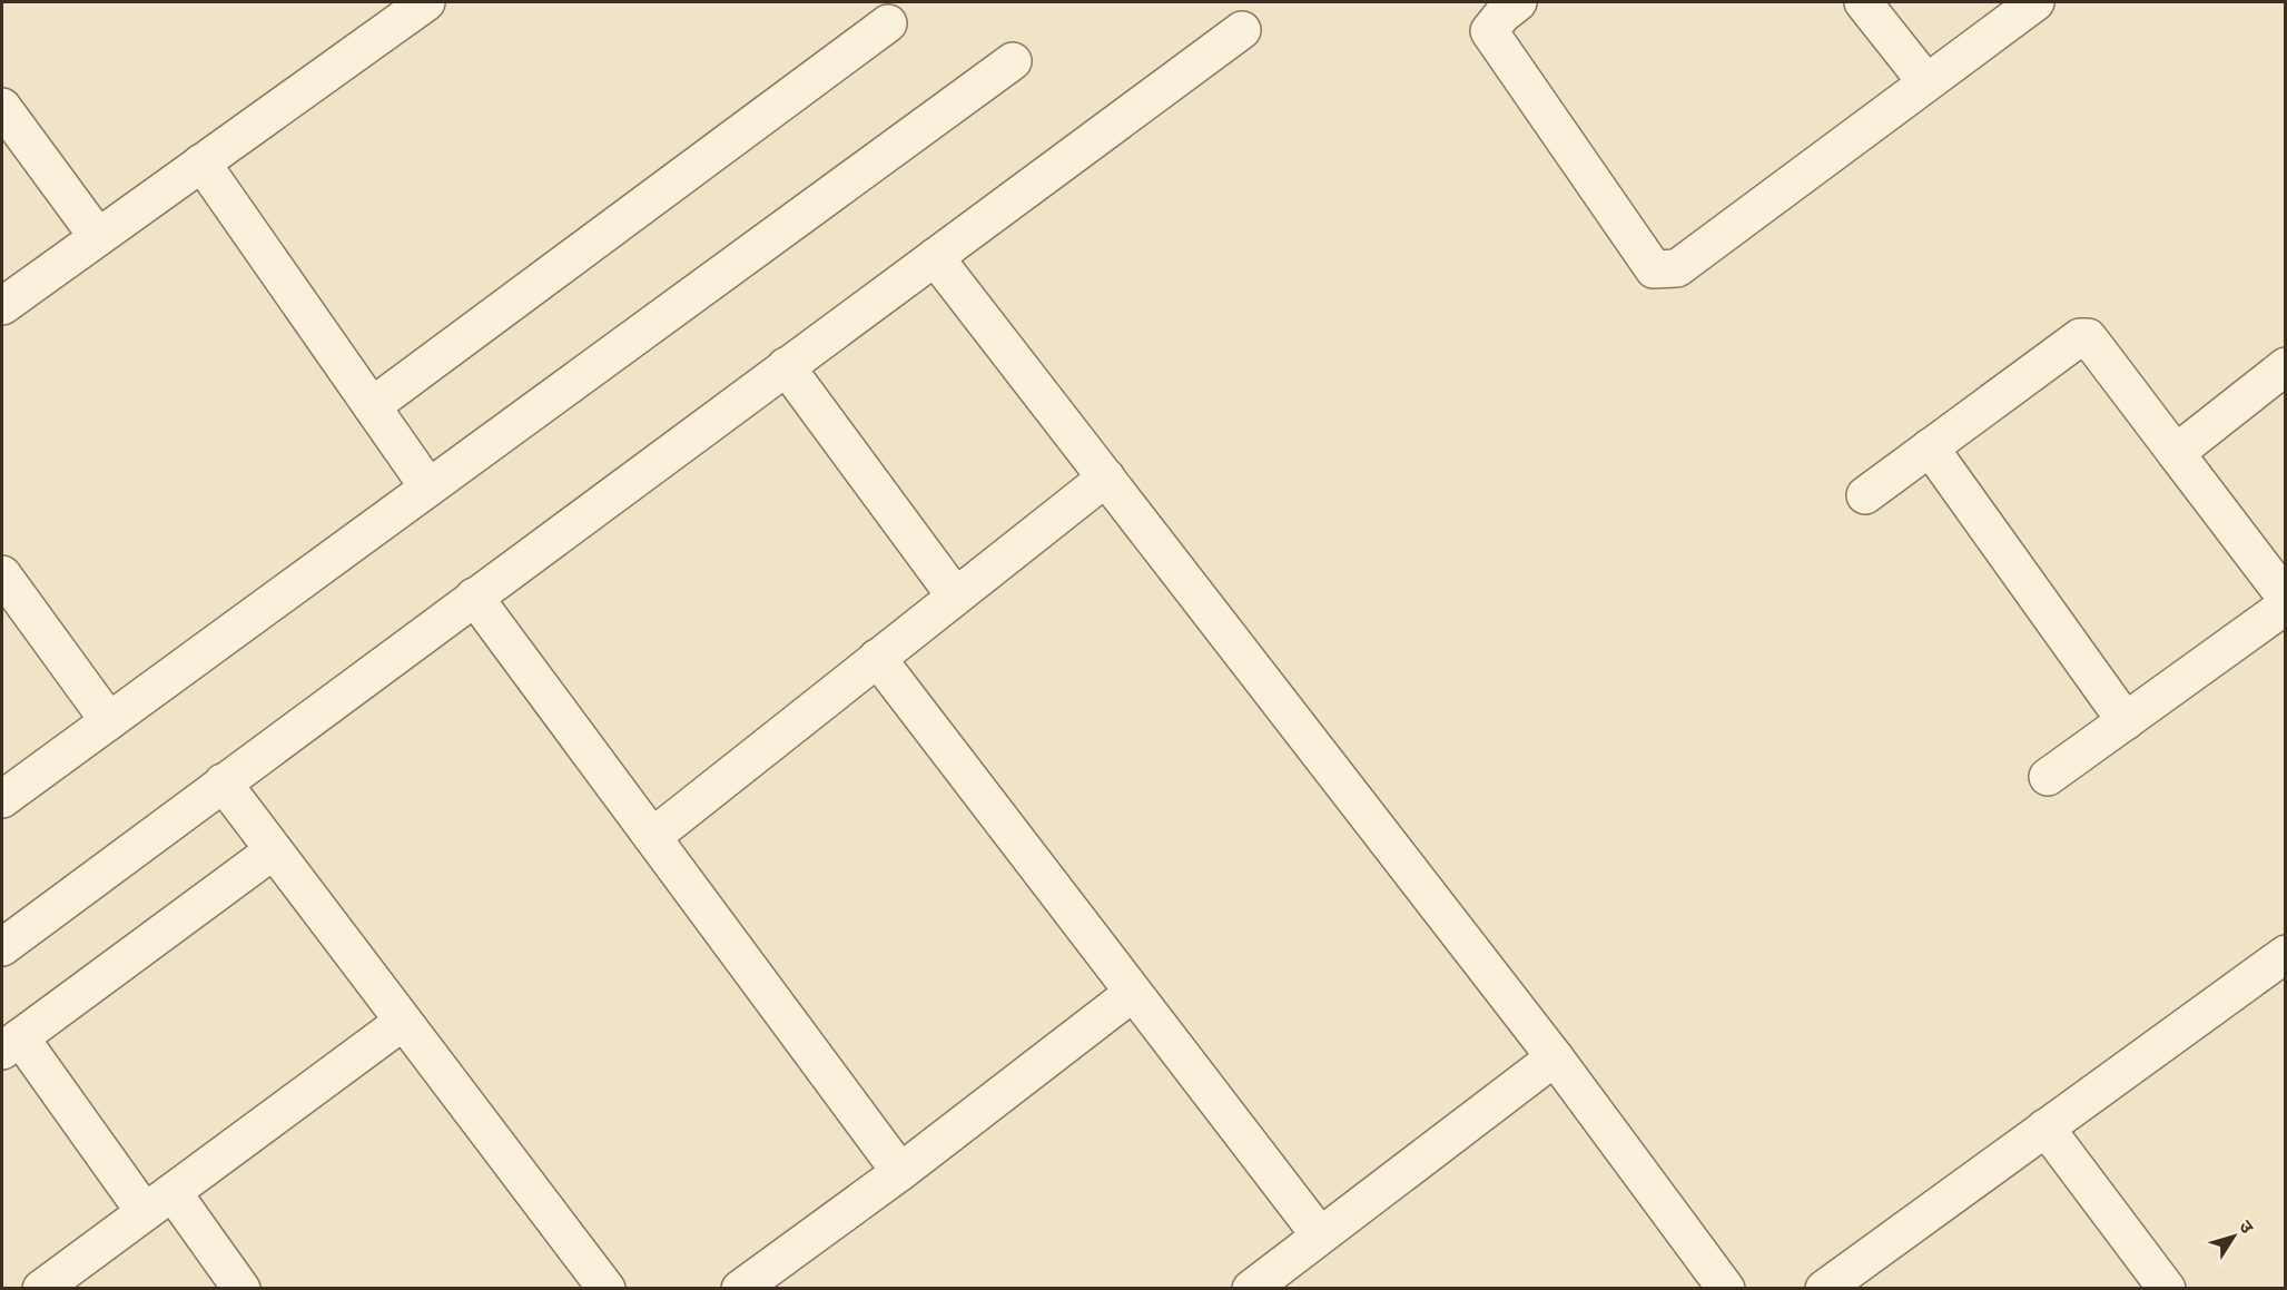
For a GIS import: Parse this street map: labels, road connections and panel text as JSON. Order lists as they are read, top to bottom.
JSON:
{
  "north": "top right"
}
